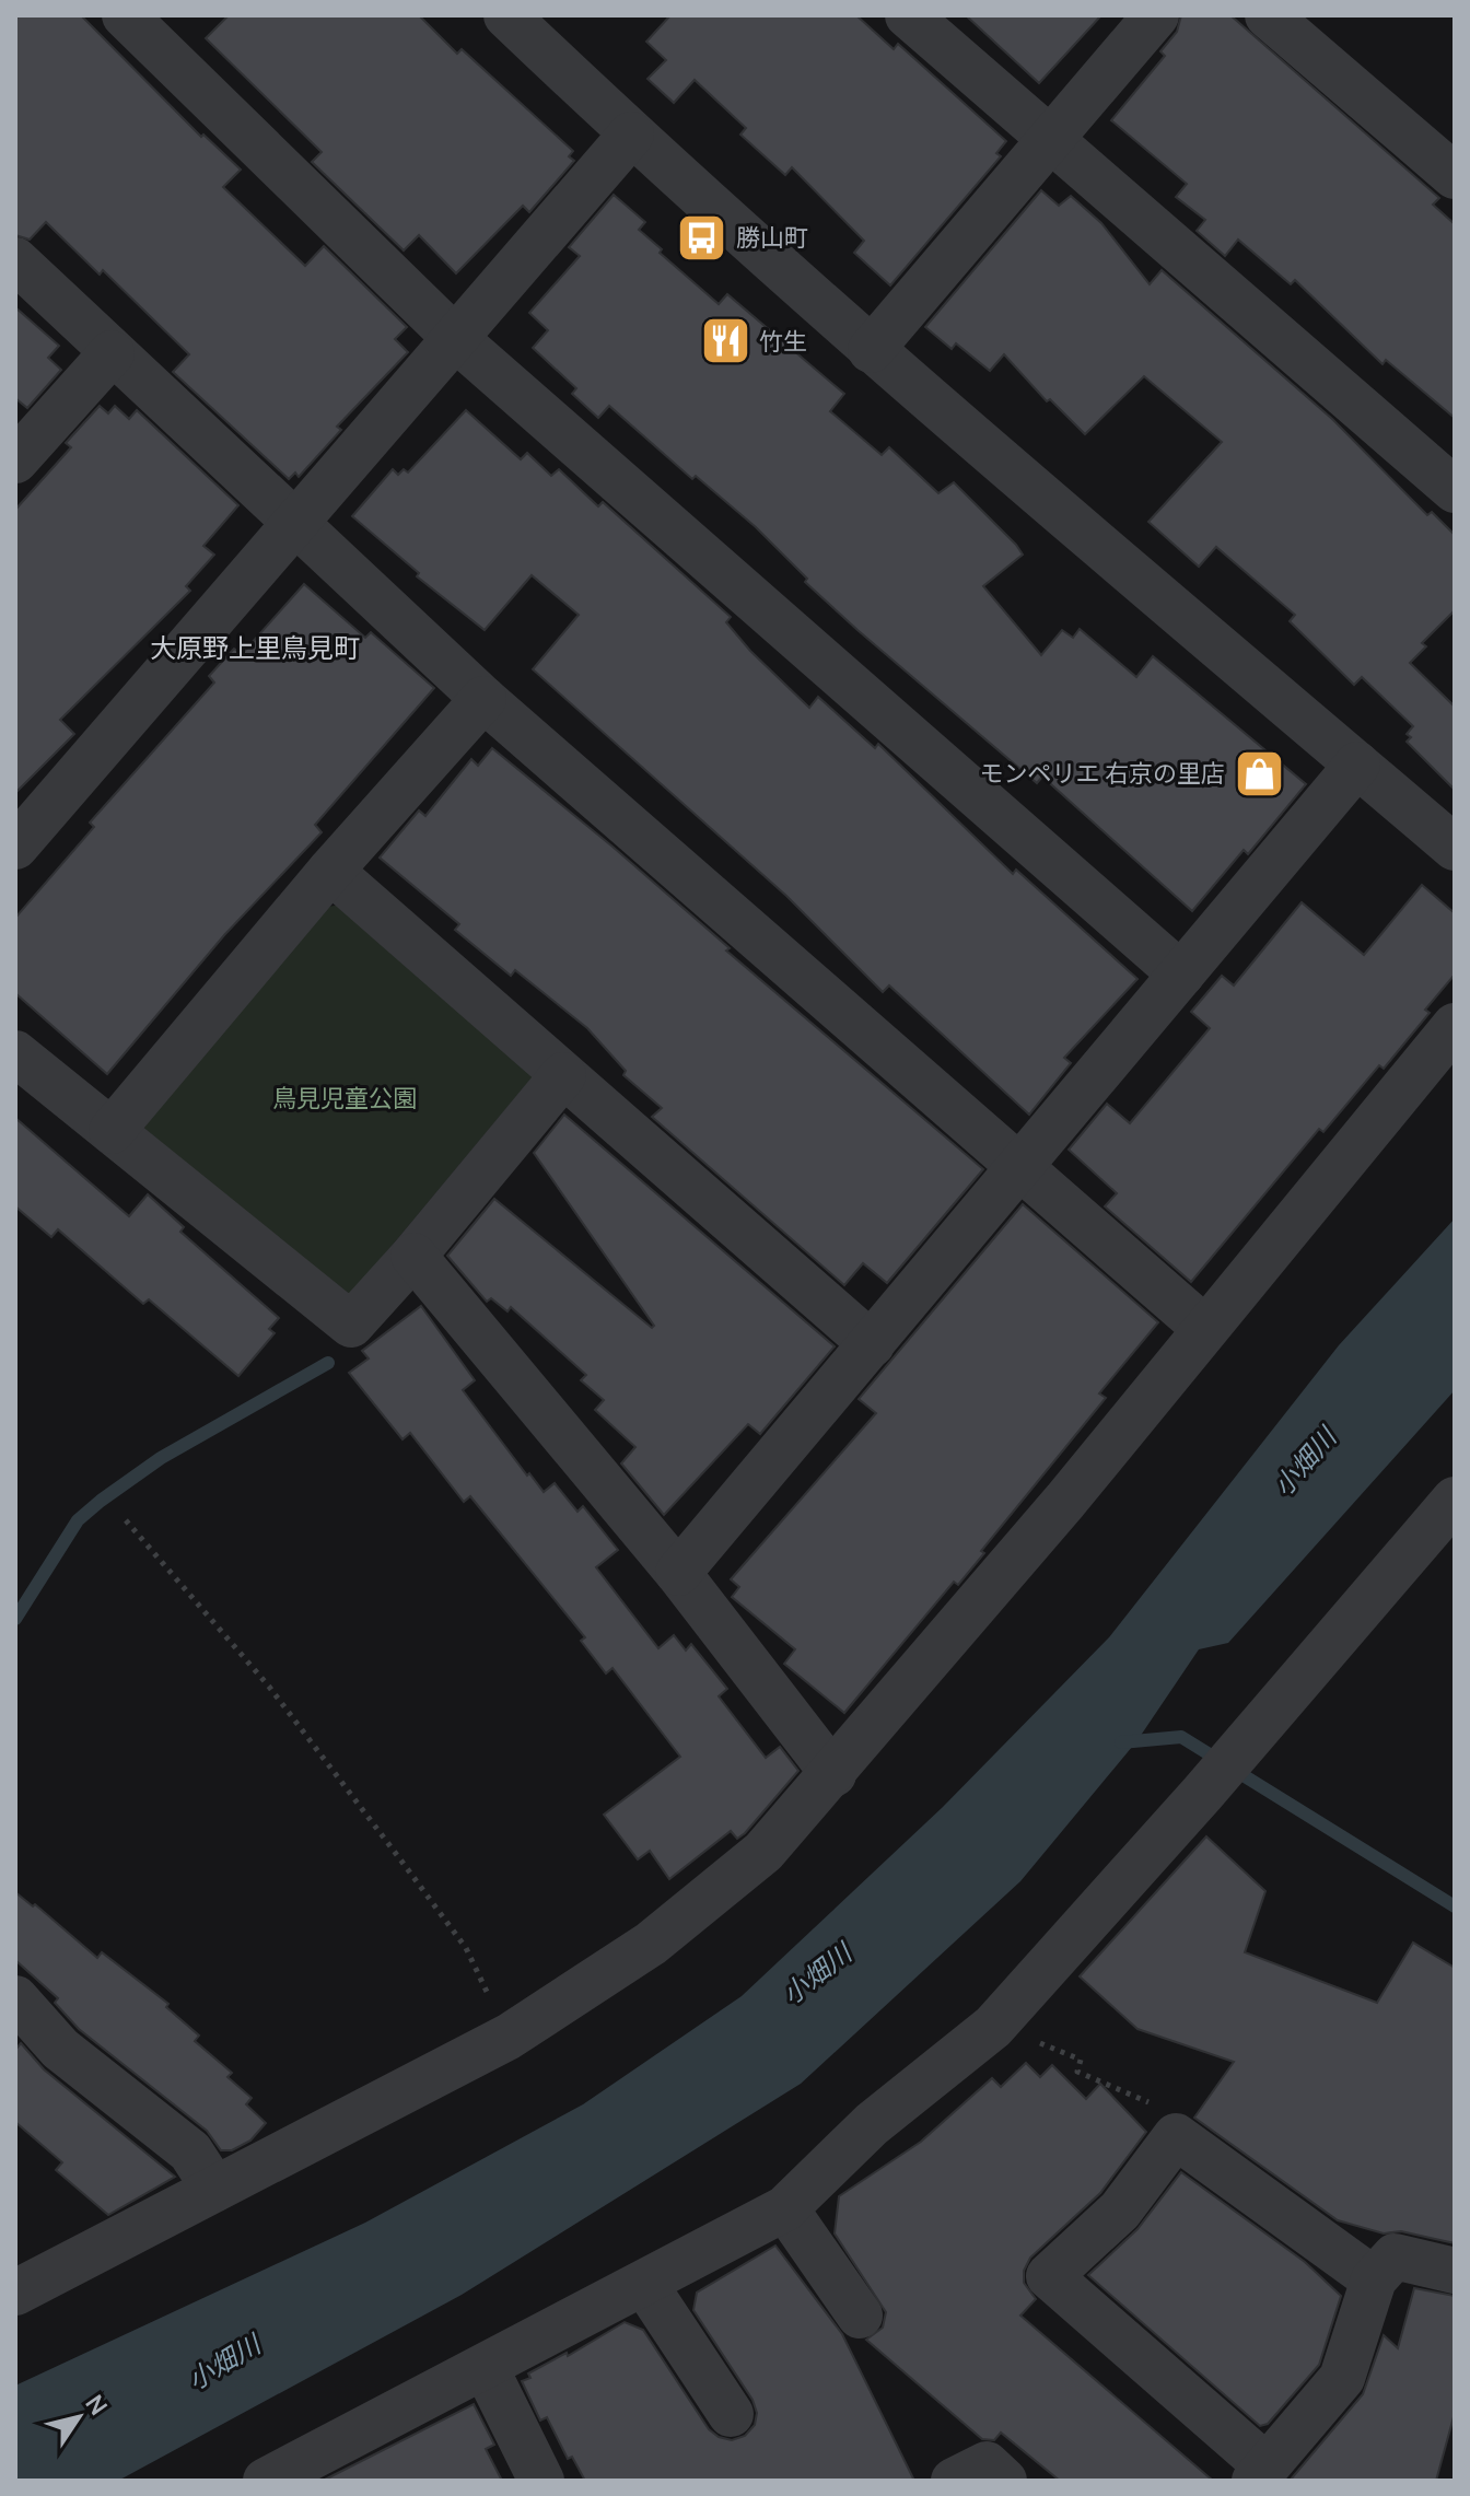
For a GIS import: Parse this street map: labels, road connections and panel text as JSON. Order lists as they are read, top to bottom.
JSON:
{
  "districts": ["大原野上里鳥見町"],
  "water": ["小畑川"],
  "parks": ["鳥見児童公園"],
  "places": {
    "bus stop": ["勝山町"],
    "restaurant": ["竹生"],
    "shop": ["モンペリエ 右京の里店"]
  },
  "north": "top right"
}
